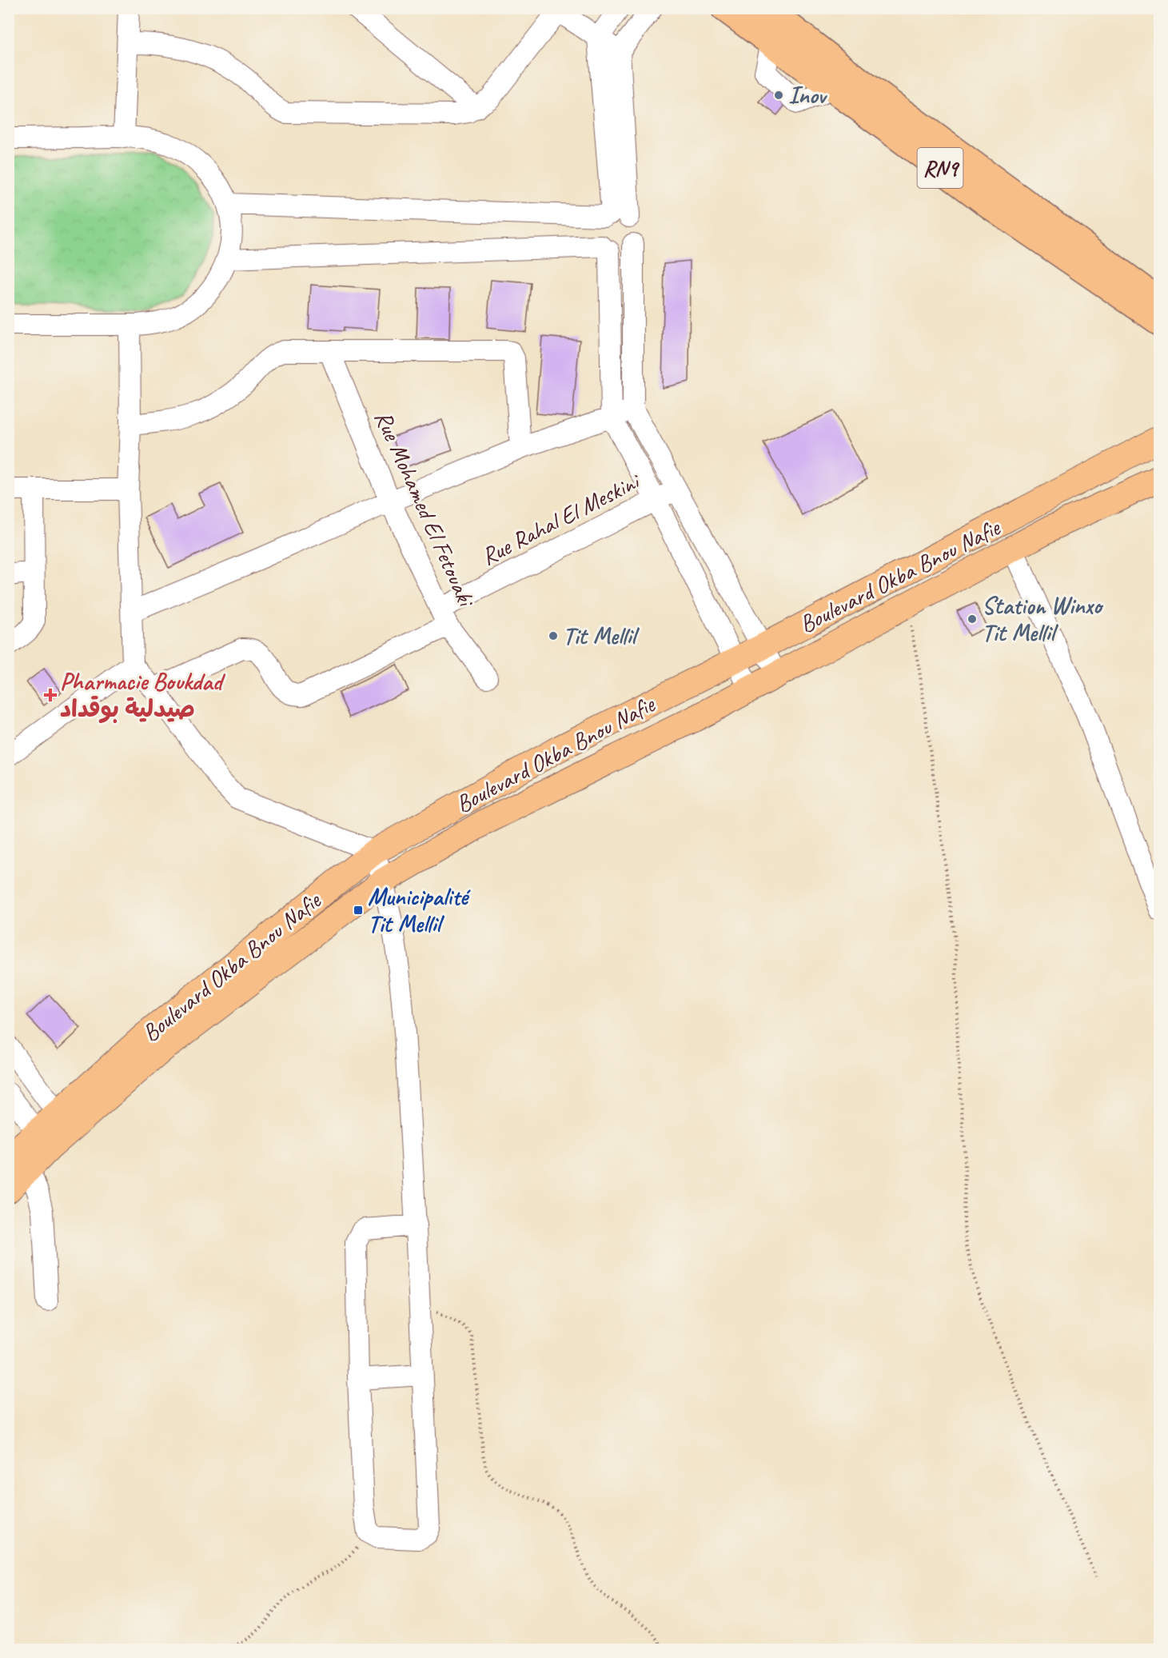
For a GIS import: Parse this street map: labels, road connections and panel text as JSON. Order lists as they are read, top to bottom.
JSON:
{
  "streets": {
    "highway": ["RN9"],
    "main road": ["Boulevard Okba Bnou Nafie"],
    "street": ["Rue Mohamed El Fetouaki", "Rue Rahal El Meskini"]
  },
  "crossings": [
    ["Rue Mohamed El Fetouaki", "Rue Rahal El Meskini"]
  ],
  "places": {
    "other": ["Inov", "Station Winxo Tit Mellil", "Tit Mellil"],
    "health": ["Pharmacie Boukdad صيدلية بوقداد"],
    "transit": ["Municipalité Tit Mellil"]
  }
}
